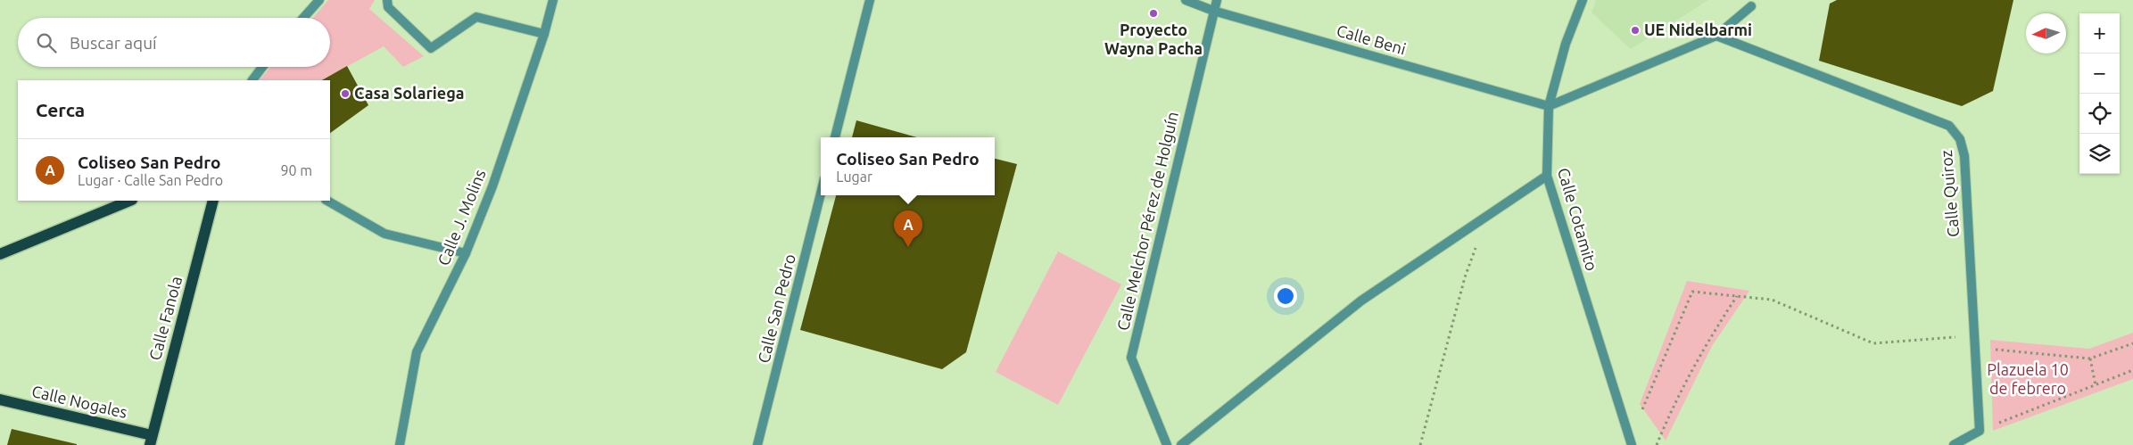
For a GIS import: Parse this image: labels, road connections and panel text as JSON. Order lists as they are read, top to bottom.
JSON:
{
  "streets": {
    "main road": ["Calle Fanola", "Calle Nogales"],
    "street": [
      "Calle Beni",
      "Calle Quiroz",
      "Calle J. Molins",
      "Calle Cotamito",
      "Calle Melchor Pérez de Holguín",
      "Calle San Pedro"
    ]
  },
  "crossings": [
    ["Calle Beni", "Calle Cotamito"],
    ["Calle Beni", "Calle Melchor Pérez de Holguín"],
    ["Calle Fanola", "Calle Nogales"]
  ],
  "parks": ["Plazuela 10 de febrero"],
  "places": ["Proyecto Wayna Pacha", "UE Nidelbarmi", "Casa Solariega"],
  "north": "left",
  "page": {
    "map_buttons": ["+", "−"],
    "search": "Buscar aquí",
    "heading": "Cerca",
    "popup": ["Coliseo San Pedro", "Lugar"],
    "list": [
      {
        "mark": "A",
        "name": "Coliseo San Pedro",
        "note": "Lugar · Calle San Pedro",
        "value": "90 m"
      }
    ],
    "pins": "A"
  }
}
